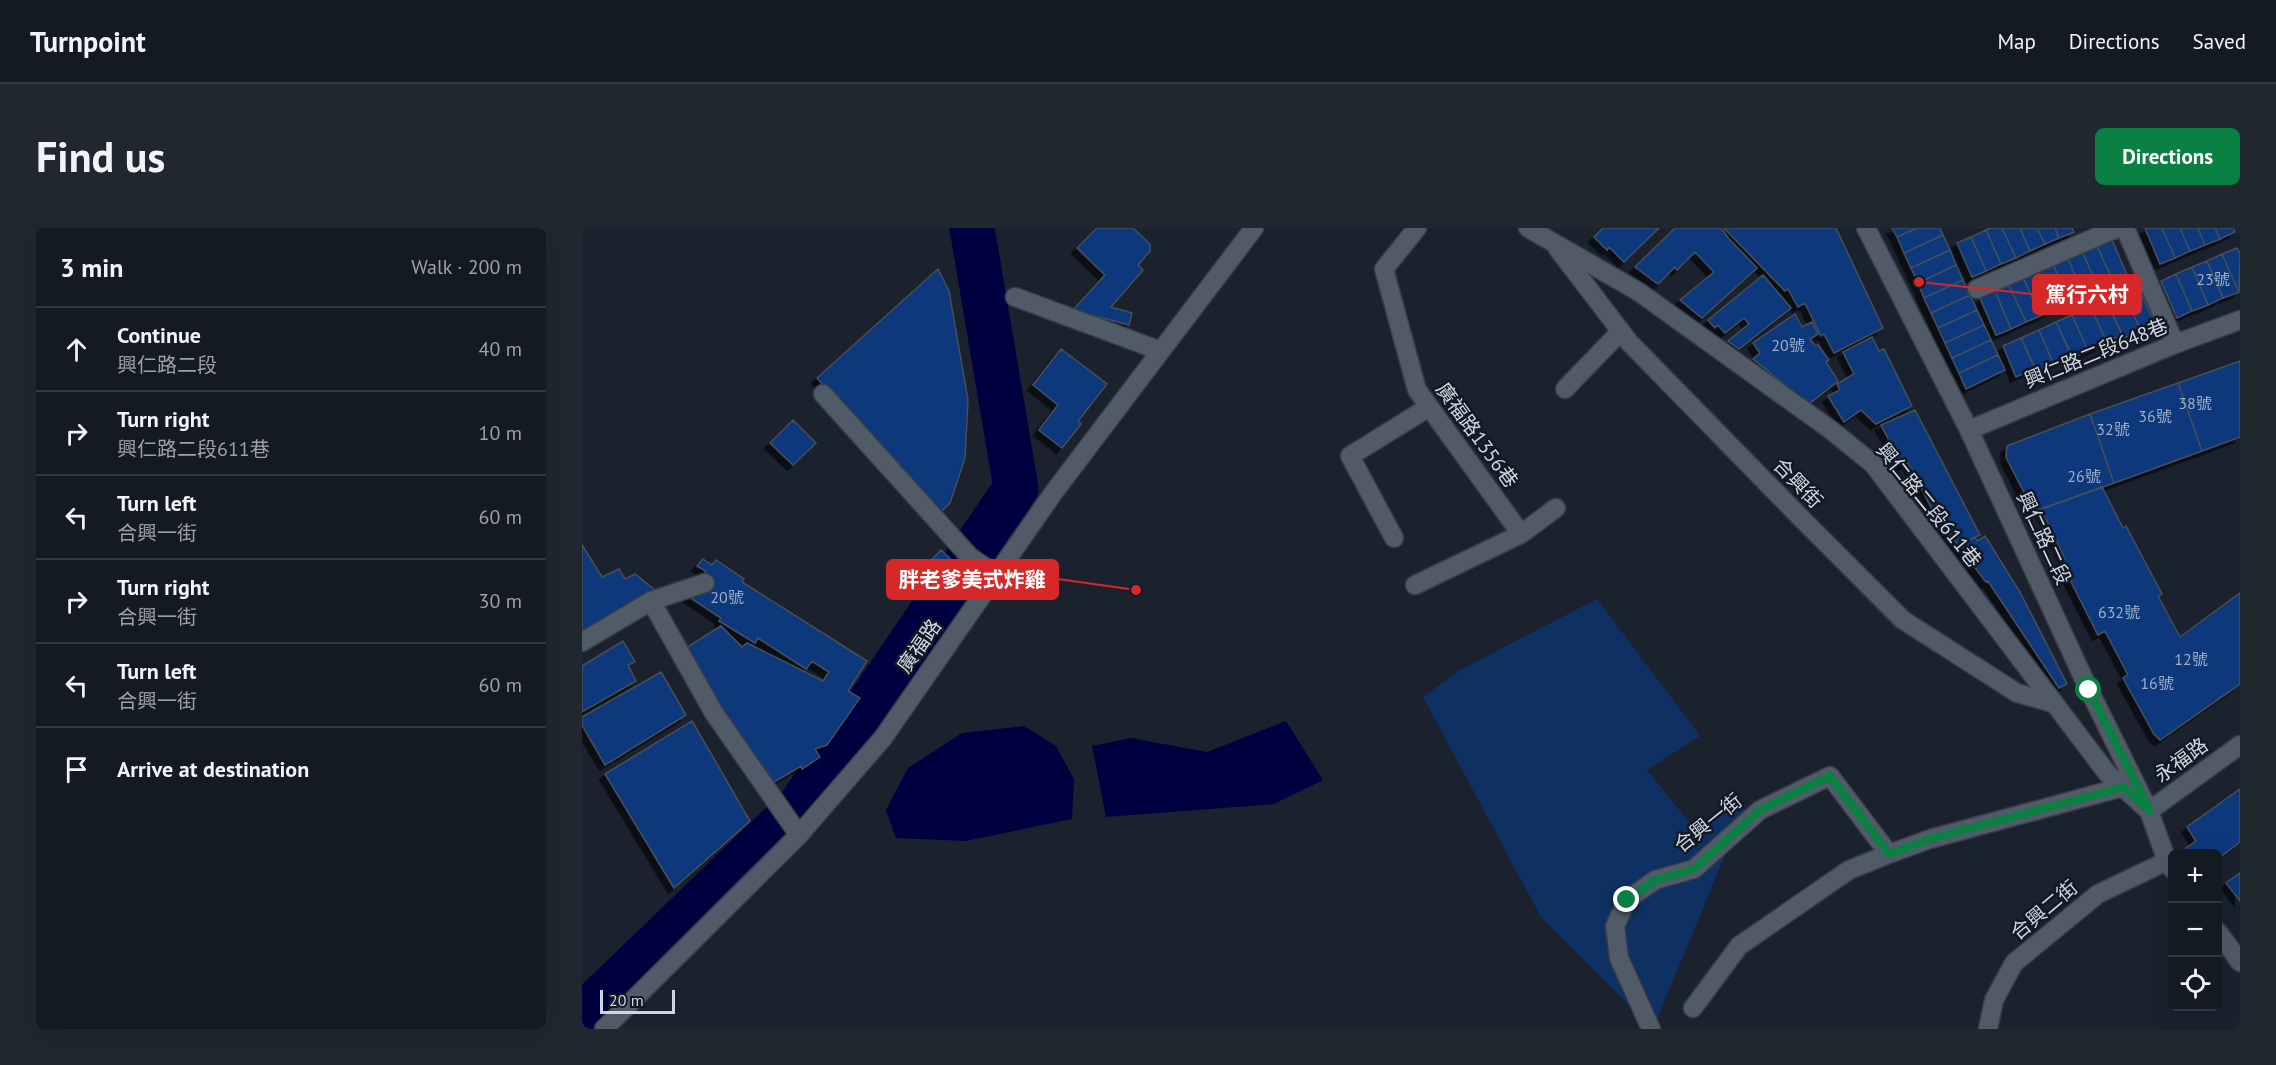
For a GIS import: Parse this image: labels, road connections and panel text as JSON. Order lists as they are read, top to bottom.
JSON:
{
  "streets": {
    "street": [
      "興仁路二段648巷",
      "廣福路1356巷",
      "合興街",
      "興仁路二段611巷",
      "興仁路二段",
      "廣福路",
      "永福路",
      "合興一街",
      "合興二街"
    ]
  },
  "crossings": [
    ["興仁路二段648巷", "興仁路二段"],
    ["合興街", "興仁路二段611巷"],
    ["興仁路二段611巷", "興仁路二段"],
    ["興仁路二段611巷", "永福路"],
    ["興仁路二段", "永福路"]
  ],
  "places": ["篤行六村", "胖老爹美式炸雞"],
  "house_numbers": [
    "23號",
    "20號",
    "38號",
    "36號",
    "32號",
    "26號",
    "20號",
    "632號",
    "12號",
    "16號"
  ],
  "scale_bar": "20 m",
  "page": {
    "header": "Turnpoint",
    "nav": ["Map", "Directions", "Saved"],
    "buttons": "Directions",
    "title": "Find us",
    "heading": ["3 min", "Walk · 200 m"],
    "list": [
      ["Continue", "興仁路二段", "40 m"],
      ["Turn right", "興仁路二段611巷", "10 m"],
      ["Turn left", "合興一街", "60 m"],
      ["Turn right", "合興一街", "30 m"],
      ["Turn left", "合興一街", "60 m"],
      "Arrive at destination"
    ],
    "map_buttons": ["+", "−"],
    "scale": "20 m"
  }
}
